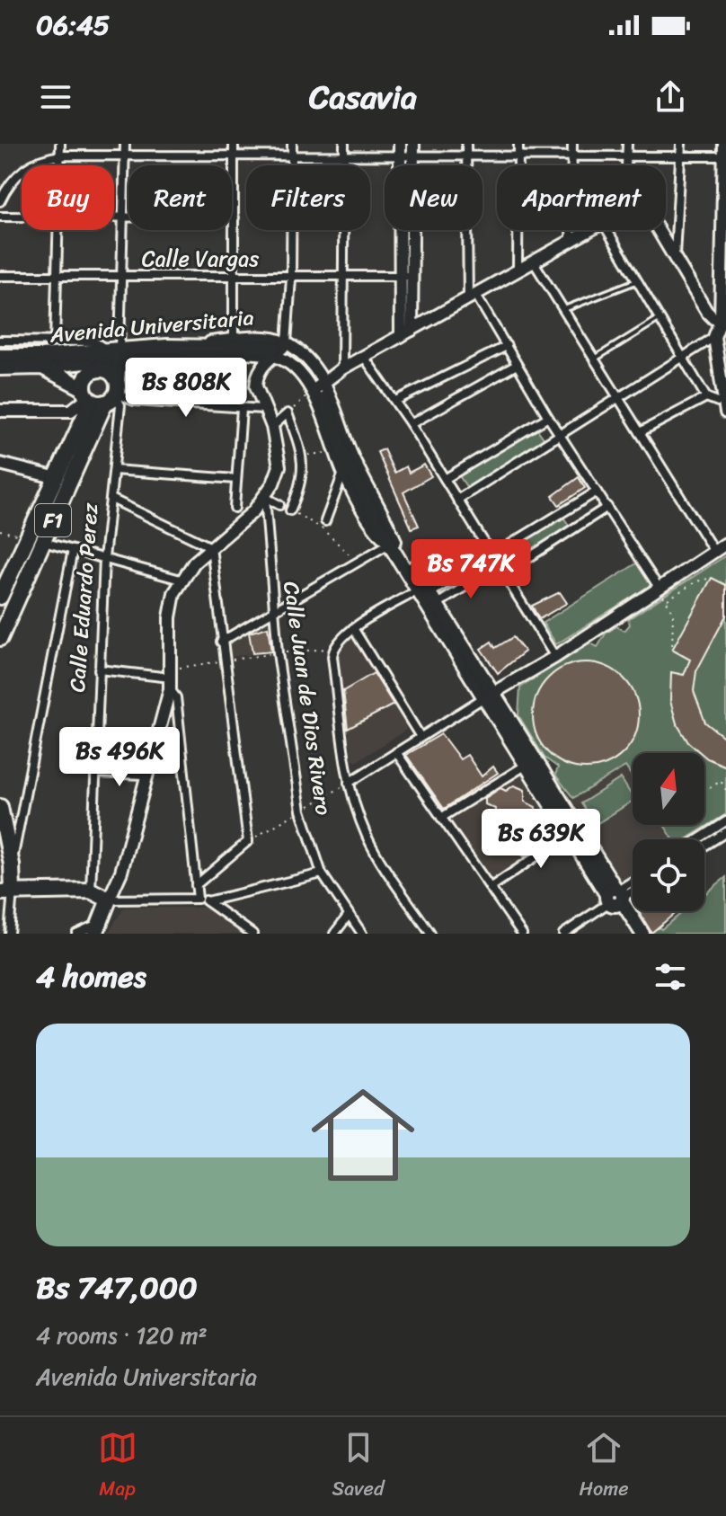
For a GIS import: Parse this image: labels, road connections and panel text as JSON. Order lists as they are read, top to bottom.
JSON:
{
  "streets": {
    "highway": ["Avenida Universitaria", "F1", "Calle Eduardo Perez"],
    "street": ["Calle Vargas", "Calle Juan de Dios Rivero"]
  },
  "crossings": [
    ["Avenida Universitaria", "Calle Eduardo Perez"],
    ["F1", "Calle Eduardo Perez"]
  ],
  "north": "top",
  "page": {
    "status": "06:45",
    "header": "Casavia",
    "chip": [
      "Buy",
      "Rent",
      "Filters",
      "New",
      "Apartment"
    ],
    "price": [
      "Bs 808K",
      "Bs 747K",
      "Bs 496K",
      "Bs 639K"
    ],
    "heading": "4 homes",
    "list": [
      {
        "name": "Bs 747,000",
        "note": "4 rooms · 120 m² · Avenida Universitaria"
      }
    ],
    "tabs": ["Map", "Saved", "Home"]
  }
}
